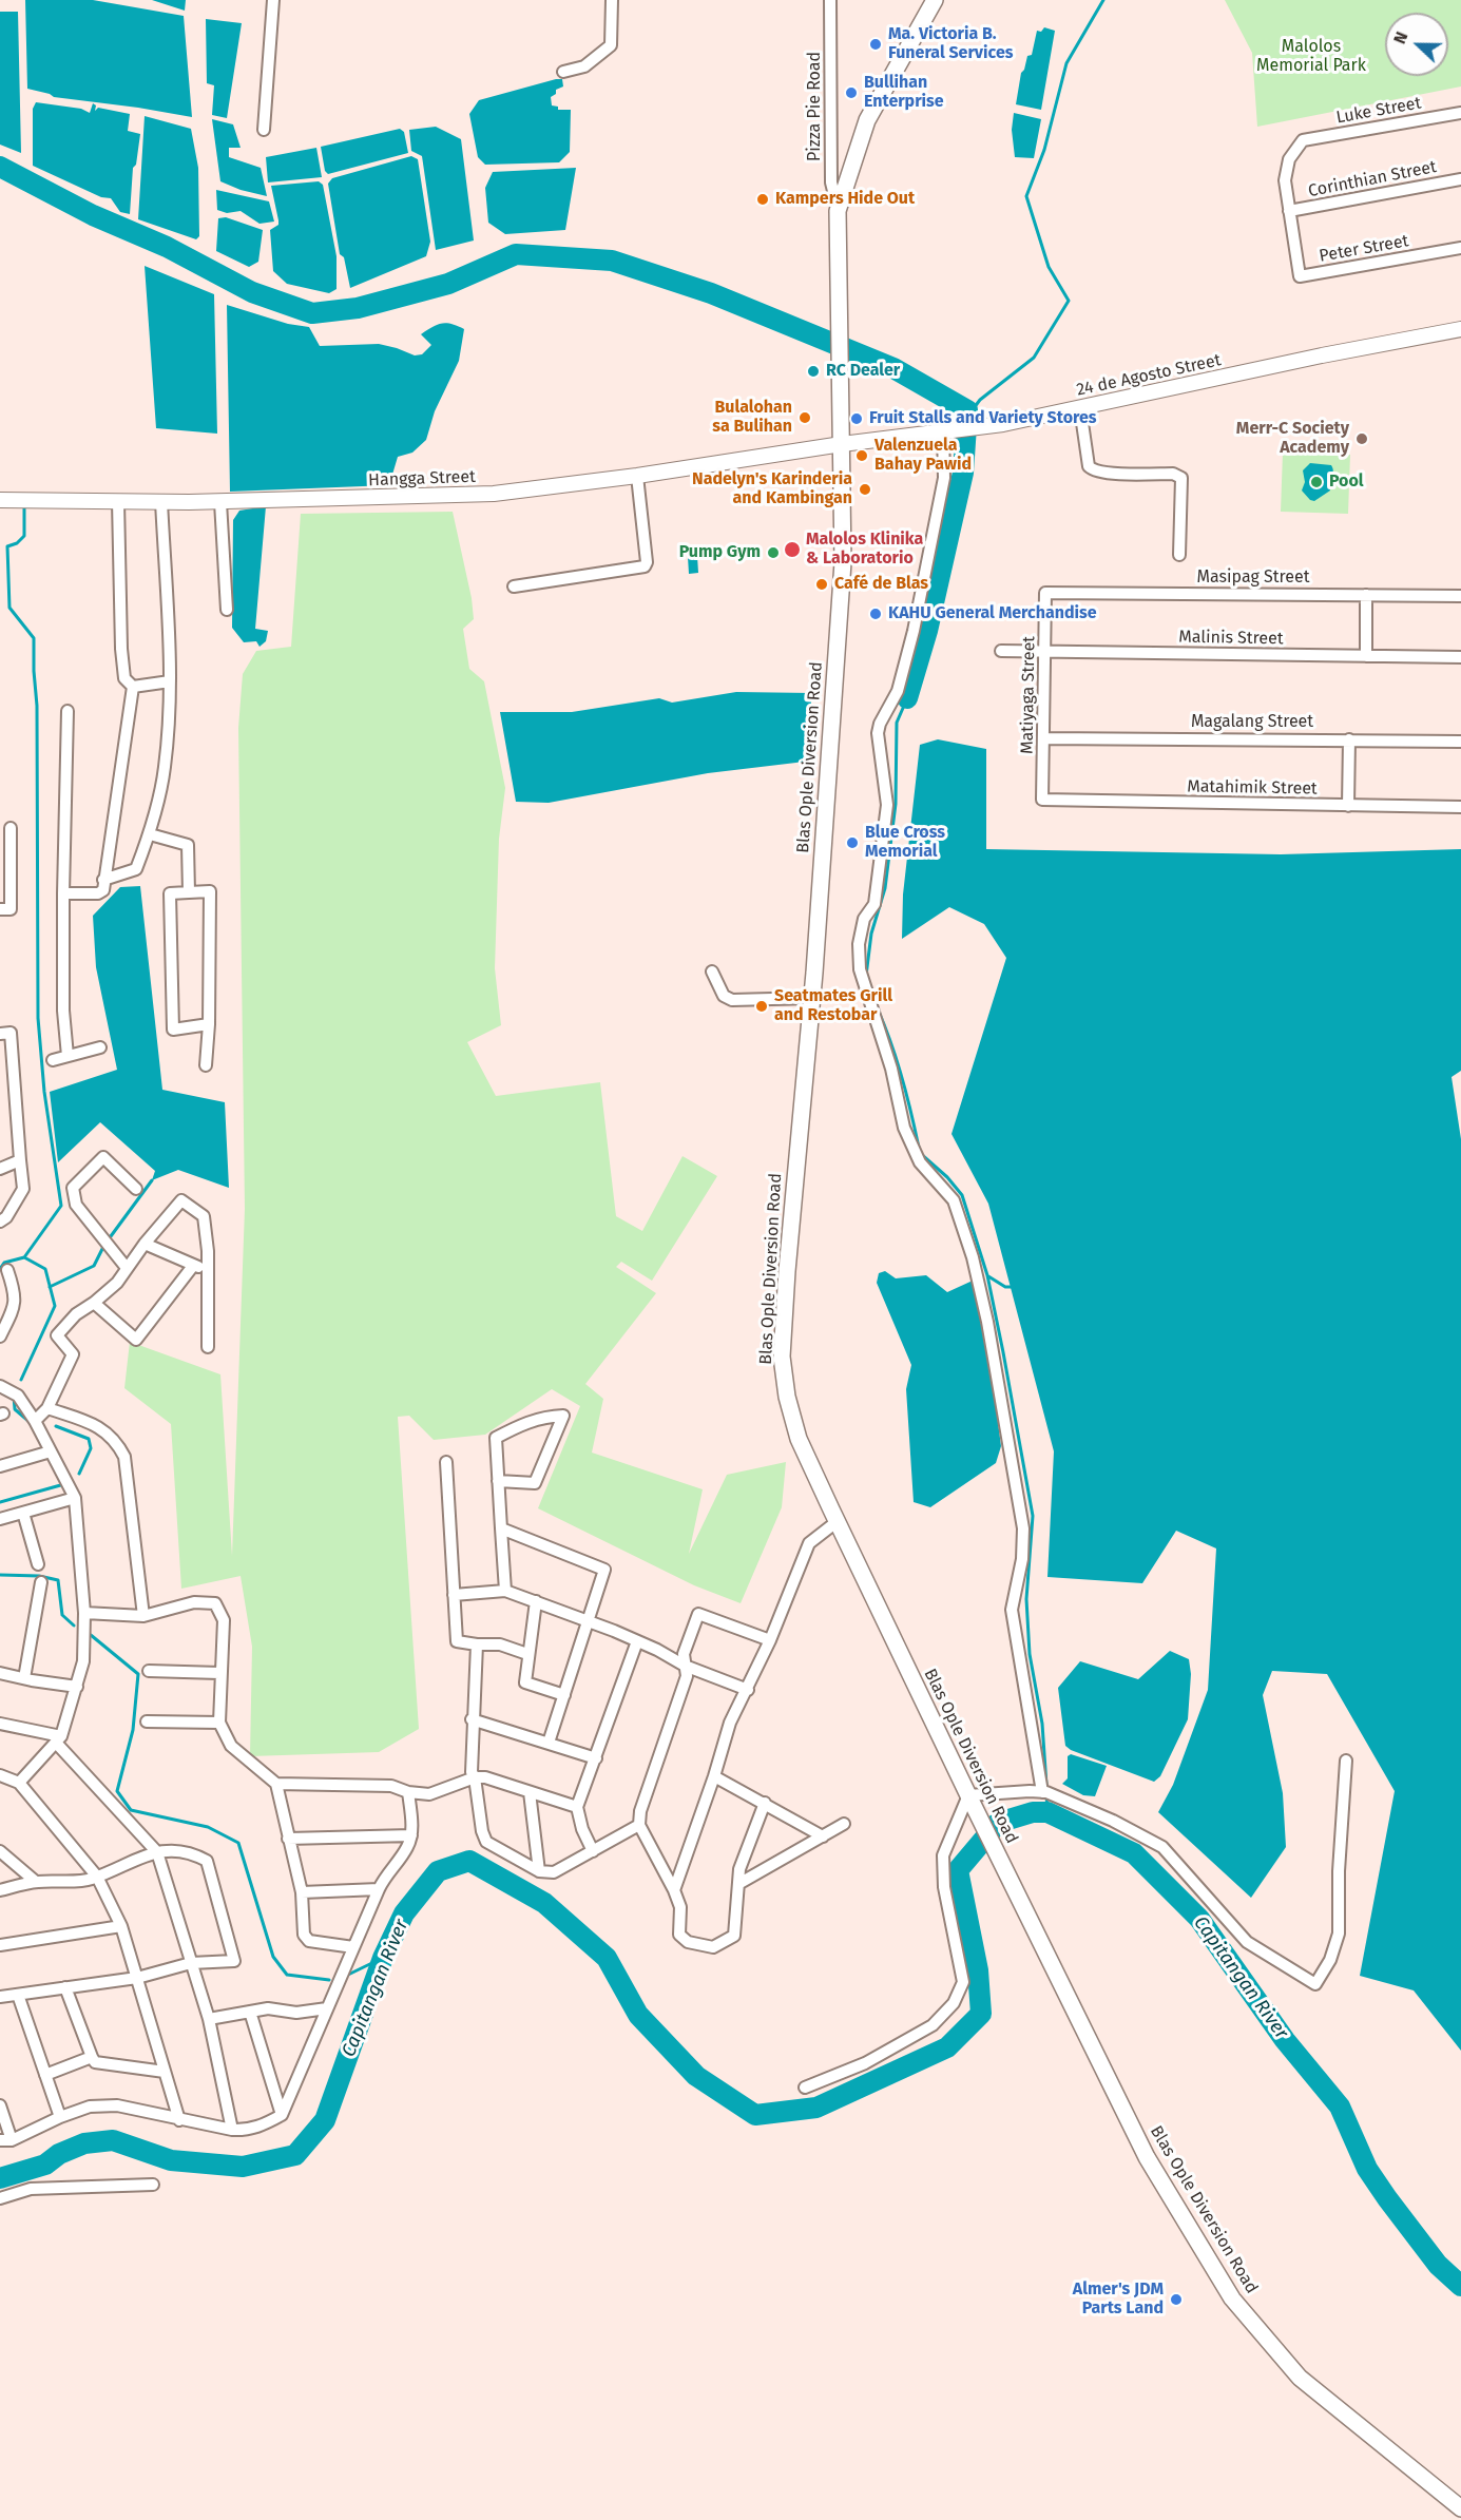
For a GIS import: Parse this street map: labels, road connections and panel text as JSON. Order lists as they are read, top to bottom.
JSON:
{
  "streets": {
    "main road": ["Blas Ople Diversion Road"],
    "street": [
      "Pizza Pie Road",
      "Luke Street",
      "Corinthian Street",
      "Peter Street",
      "24 de Agosto Street",
      "Hangga Street",
      "Masipag Street",
      "Malinis Street",
      "Matiyaga Street",
      "Magalang Street",
      "Matahimik Street"
    ]
  },
  "crossings": [
    ["Pizza Pie Road", "Blas Ople Diversion Road"],
    ["Luke Street", "Peter Street"],
    ["Corinthian Street", "Peter Street"],
    ["24 de Agosto Street", "Hangga Street"],
    ["24 de Agosto Street", "Blas Ople Diversion Road"],
    ["Hangga Street", "Blas Ople Diversion Road"],
    ["Masipag Street", "Matiyaga Street"],
    ["Malinis Street", "Matiyaga Street"],
    ["Matiyaga Street", "Magalang Street"],
    ["Matiyaga Street", "Matahimik Street"]
  ],
  "water": ["Capitangan River"],
  "parks": ["Malolos Memorial Park"],
  "places": [
    "Ma. Victoria B. Funeral Services",
    "Bullihan Enterprise",
    "Kampers Hide Out",
    "RC Dealer",
    "Bulalohan sa Bulihan",
    "Fruit Stalls and Variety Stores",
    "Merr-C Society Academy",
    "Valenzuela Bahay Pawid",
    "Pool",
    "Nadelyn's Karinderia and Kambingan",
    "Malolos Klinika & Laboratorio",
    "Pump Gym",
    "Café de Blas",
    "KAHU General Merchandise",
    "Blue Cross Memorial",
    "Seatmates Grill and Restobar",
    "Almer's JDM Parts Land"
  ],
  "north": "left"
}
